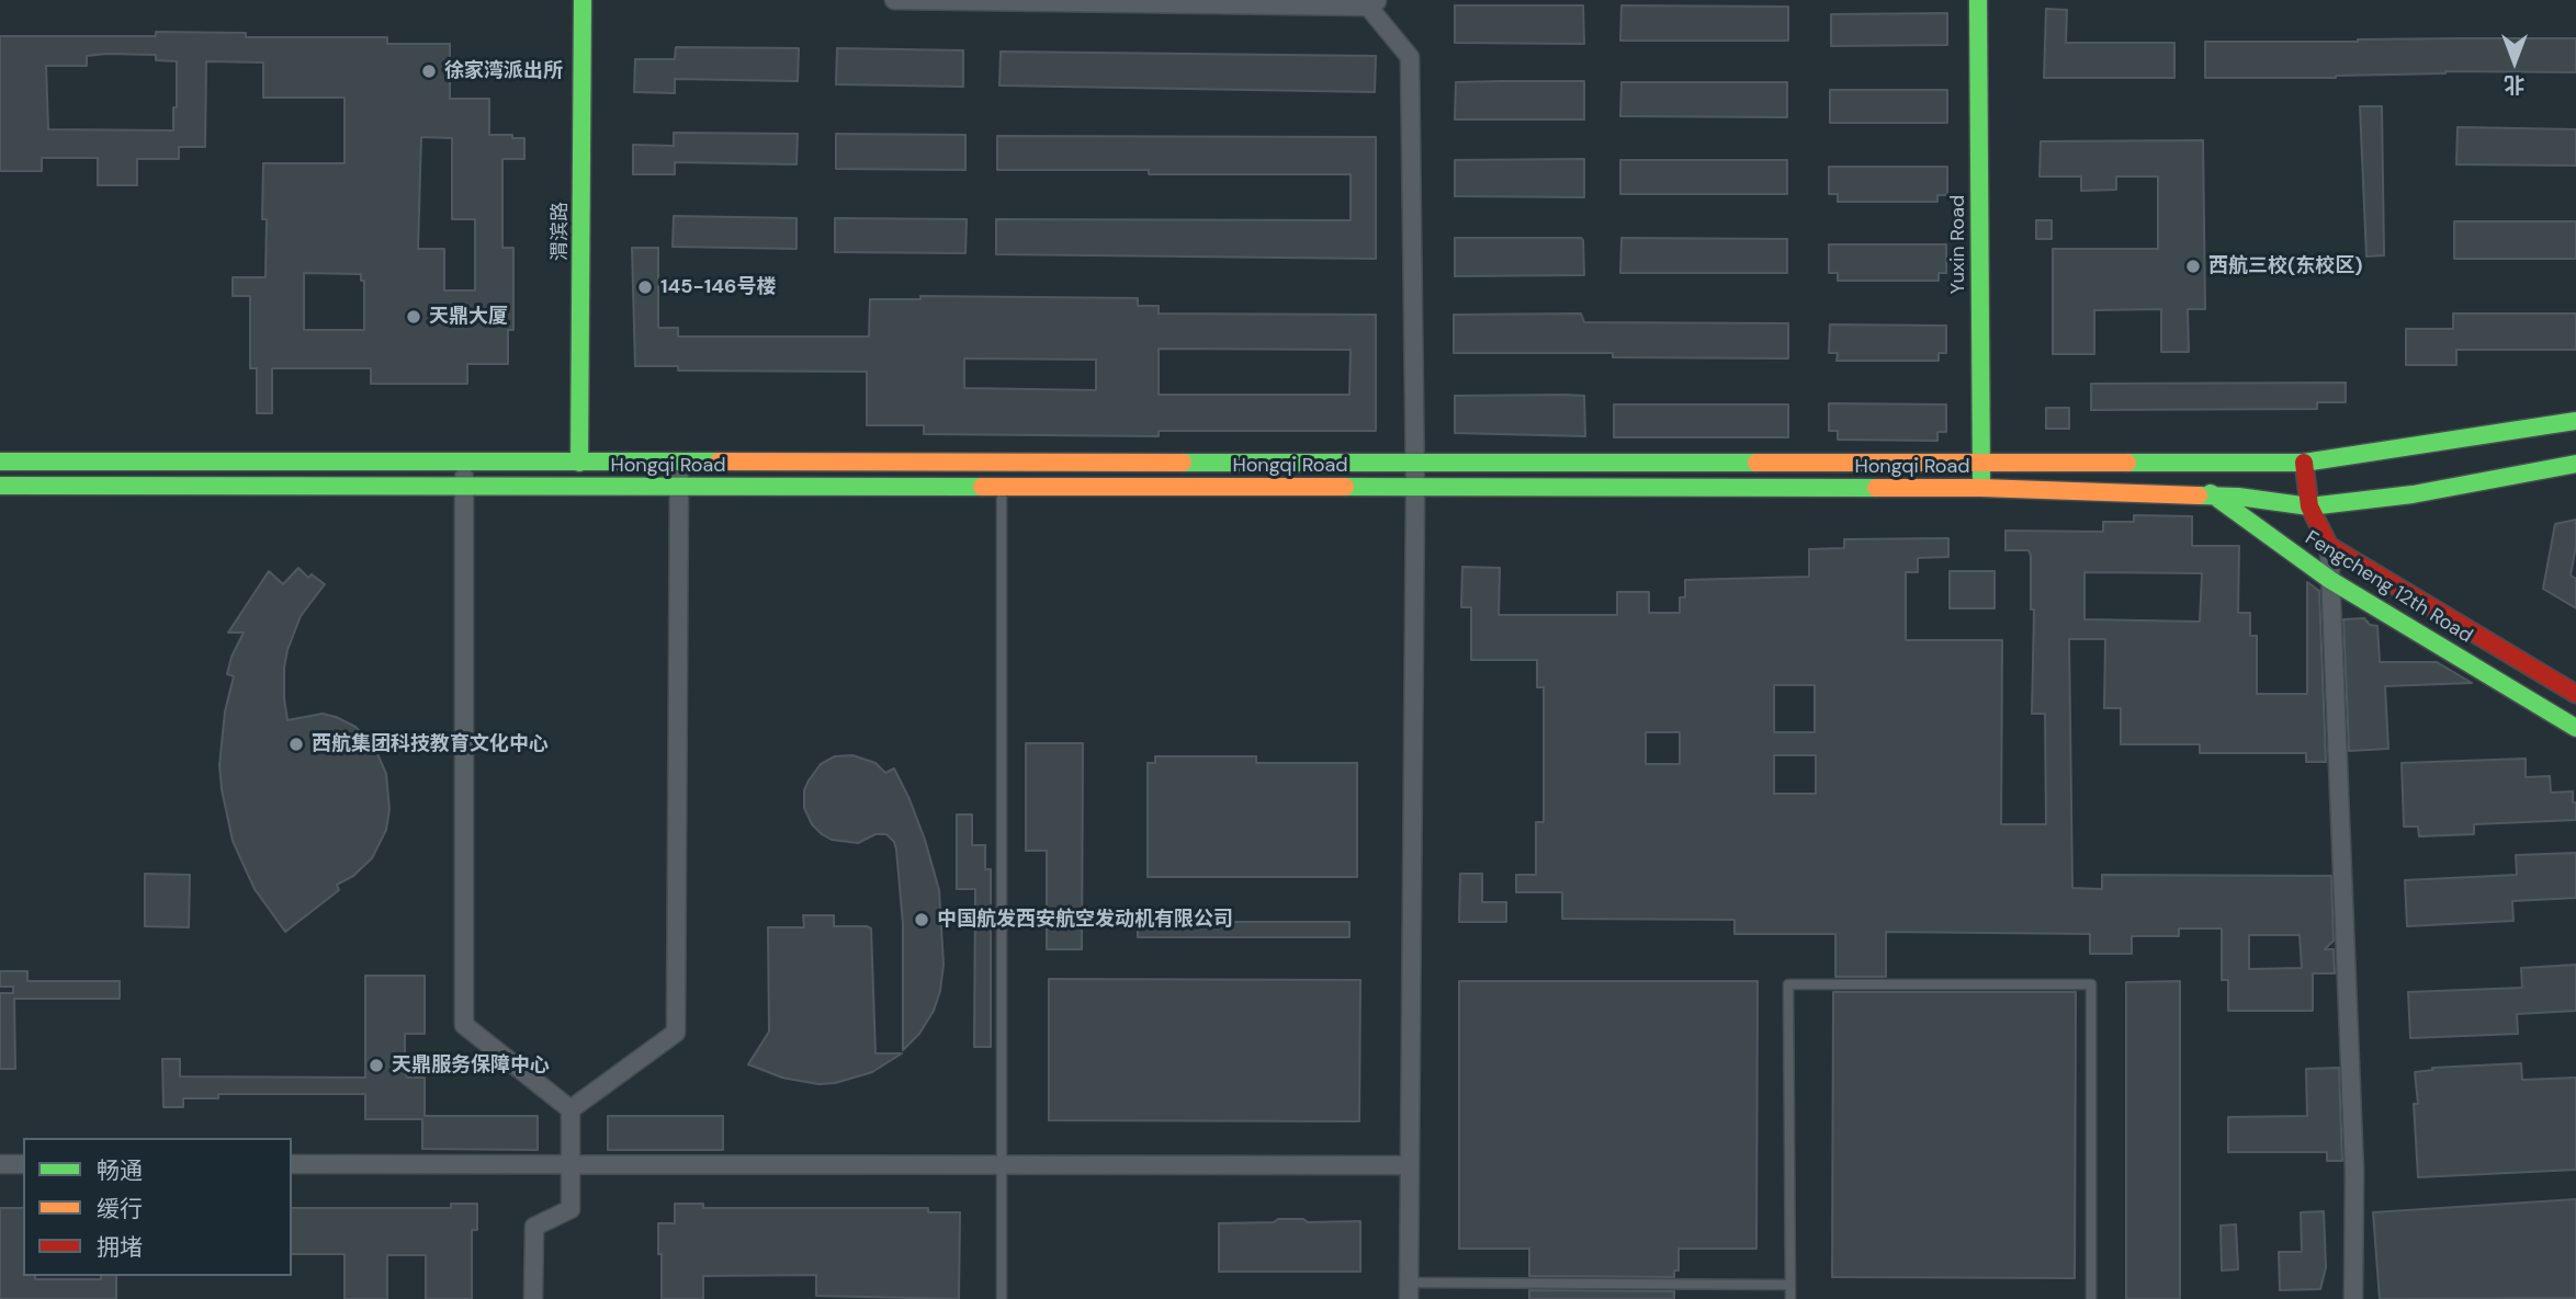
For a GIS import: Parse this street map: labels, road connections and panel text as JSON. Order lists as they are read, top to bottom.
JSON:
{
  "streets": {
    "main road": [
      "渭滨路",
      "Yuxin Road",
      "Hongqi Road",
      "Fengcheng 12th Road"
    ]
  },
  "crossings": [
    ["渭滨路", "Hongqi Road"],
    ["Yuxin Road", "Hongqi Road"],
    ["Hongqi Road", "Fengcheng 12th Road"]
  ],
  "places": [
    "徐家湾派出所",
    "西航三校(东校区)",
    "145-146号楼",
    "天鼎大厦",
    "西航集团科技教育文化中心",
    "中国航发西安航空发动机有限公司",
    "天鼎服务保障中心"
  ],
  "legend": ["畅通", "缓行", "拥堵"],
  "north": "bottom"
}
